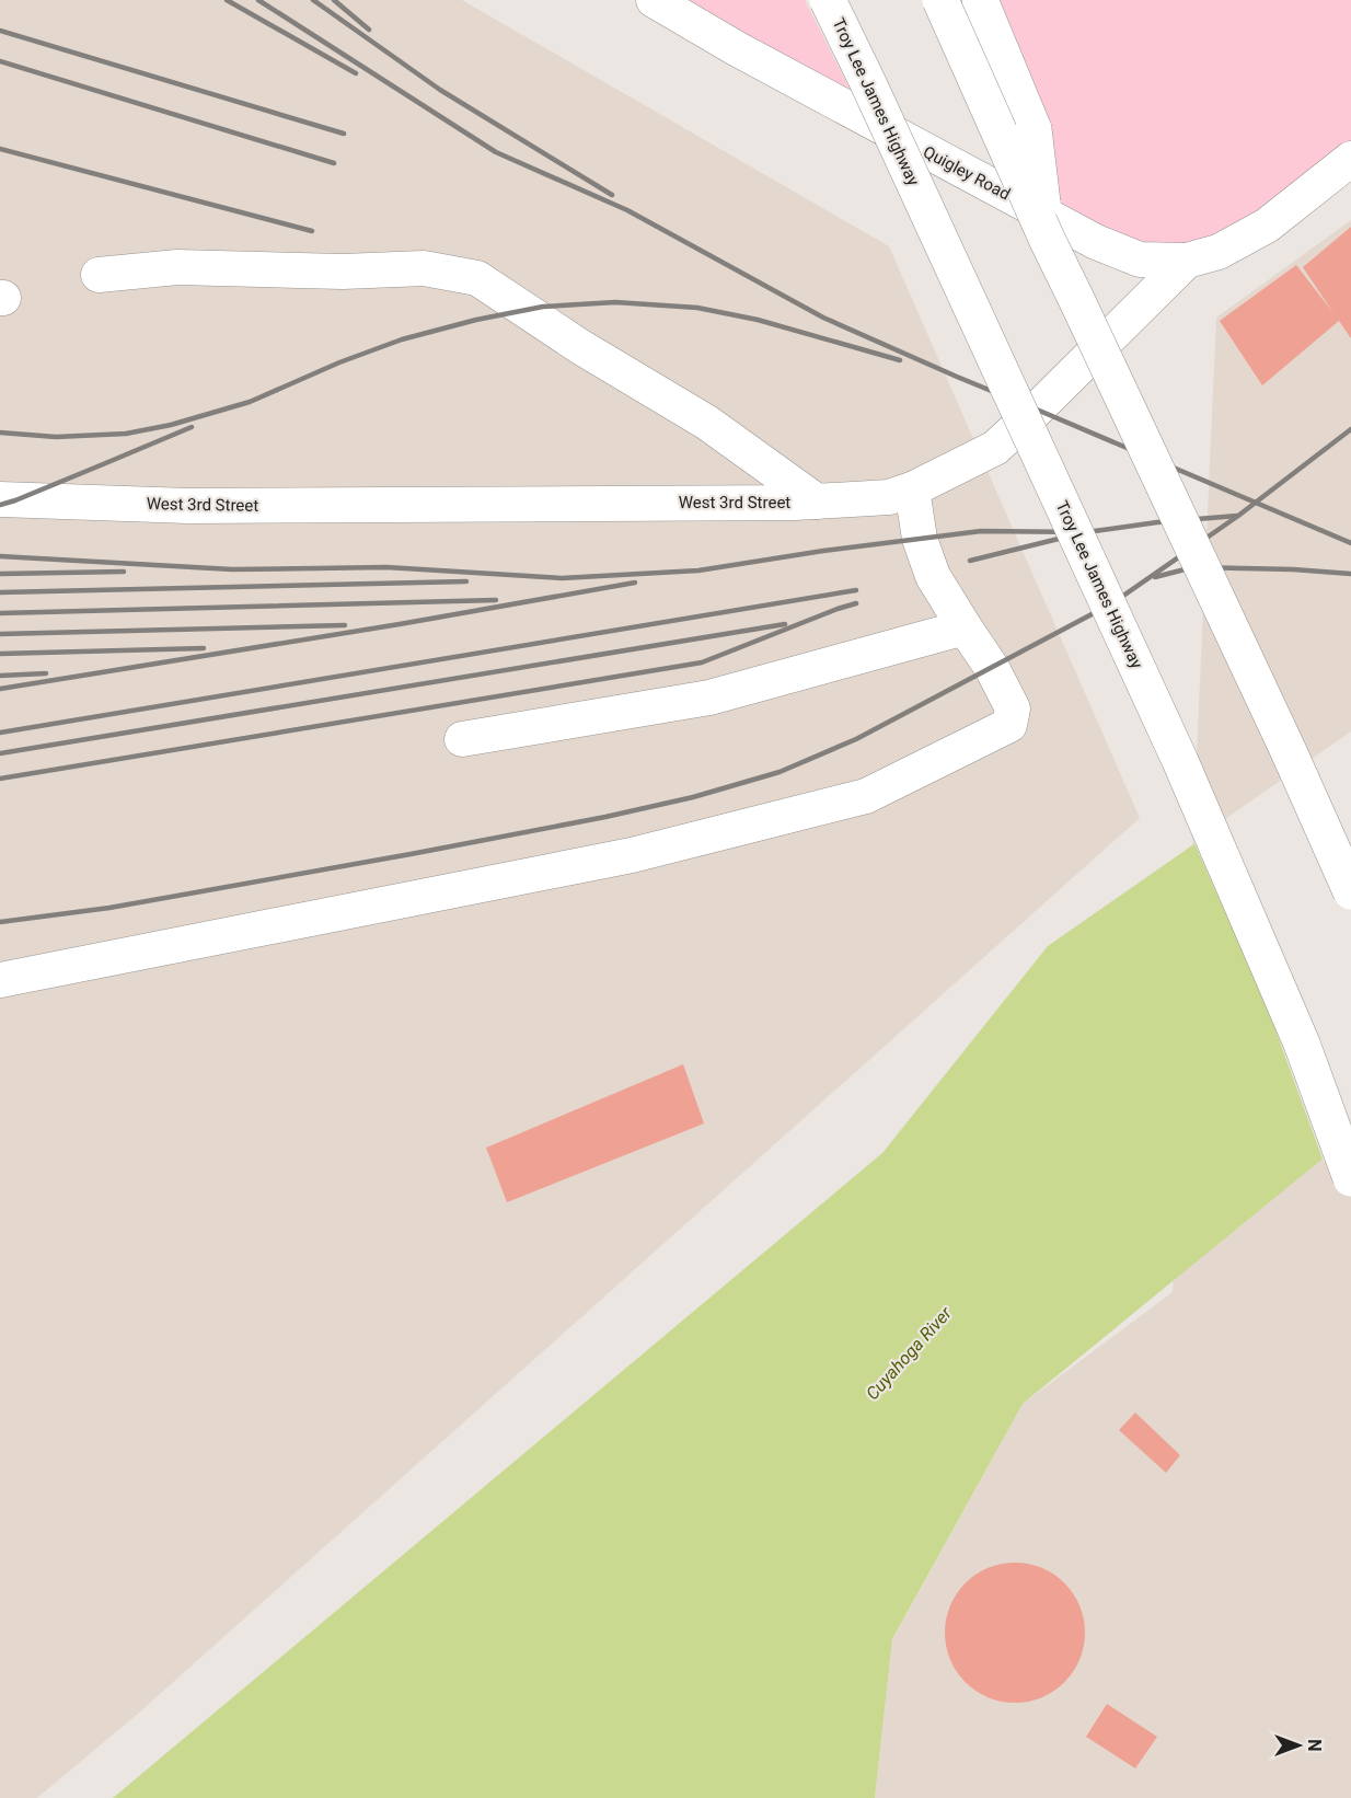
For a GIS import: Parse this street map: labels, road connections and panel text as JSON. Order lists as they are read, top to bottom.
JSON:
{
  "streets": {
    "highway": ["Troy Lee James Highway"],
    "street": ["Quigley Road", "West 3rd Street"]
  },
  "crossings": [
    ["Quigley Road", "West 3rd Street"]
  ],
  "water": ["Cuyahoga River"],
  "north": "right"
}
